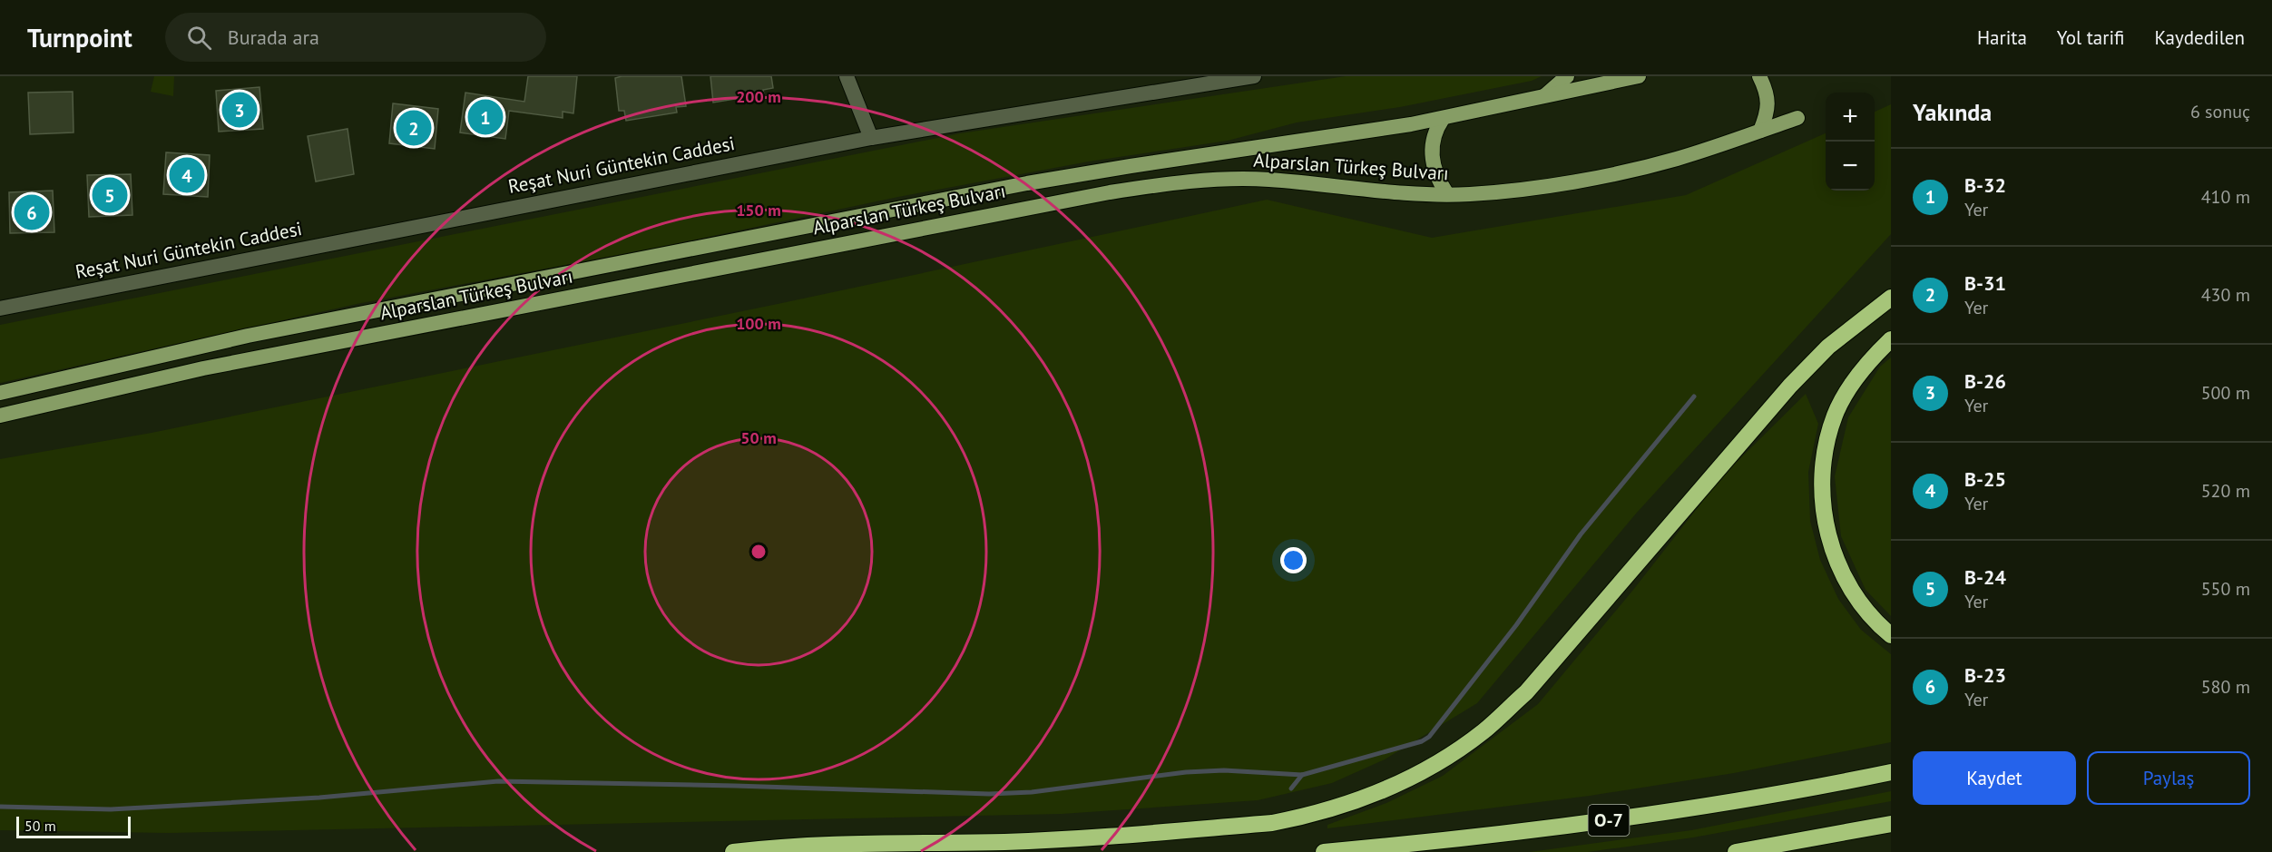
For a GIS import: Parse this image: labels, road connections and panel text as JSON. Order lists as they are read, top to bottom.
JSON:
{
  "streets": {
    "highway": ["O-7"],
    "main road": ["Reşat Nuri Güntekin Caddesi", "Alparslan Türkeş Bulvarı"]
  },
  "scale_bar": "50 m",
  "page": {
    "header": "Turnpoint",
    "search": "Burada ara",
    "nav": ["Harita", "Yol tarifi", "Kaydedilen"],
    "heading": ["Yakında", "6 sonuç"],
    "pins": [
      "3",
      "1",
      "2",
      "4",
      "5",
      "6"
    ],
    "map_buttons": ["+", "−"],
    "list": [
      {
        "mark": "1",
        "name": "B-32",
        "note": "Yer",
        "value": "410 m"
      },
      {
        "mark": "2",
        "name": "B-31",
        "note": "Yer",
        "value": "430 m"
      },
      {
        "mark": "3",
        "name": "B-26",
        "note": "Yer",
        "value": "500 m"
      },
      {
        "mark": "4",
        "name": "B-25",
        "note": "Yer",
        "value": "520 m"
      },
      {
        "mark": "5",
        "name": "B-24",
        "note": "Yer",
        "value": "550 m"
      },
      {
        "mark": "6",
        "name": "B-23",
        "note": "Yer",
        "value": "580 m"
      }
    ],
    "buttons": ["Kaydet", "Paylaş"],
    "scale": "50 m"
  },
  "rings": [
    "200 m",
    "150 m",
    "100 m",
    "50 m"
  ]
}
